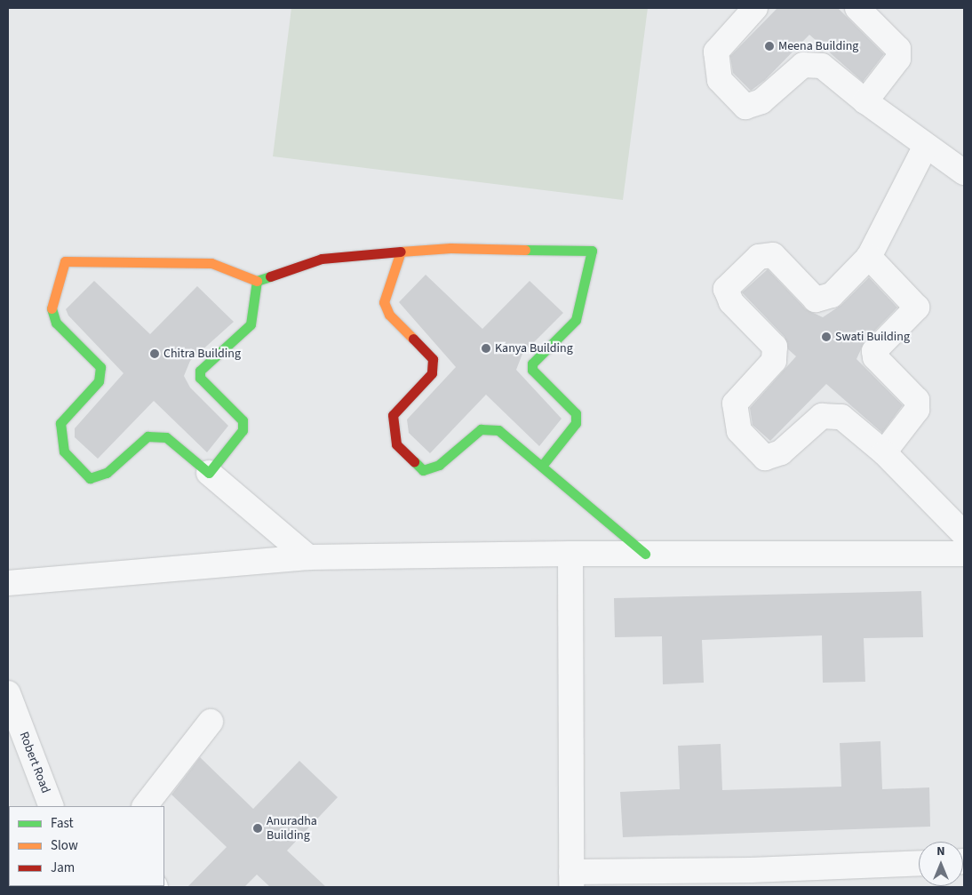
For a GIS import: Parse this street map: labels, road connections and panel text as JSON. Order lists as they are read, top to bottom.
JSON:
{
  "streets": {
    "street": ["Robert Road"]
  },
  "places": [
    "Meena Building",
    "Swati Building",
    "Kanya Building",
    "Chitra Building",
    "Anuradha Building"
  ],
  "legend": ["Fast", "Slow", "Jam"],
  "north": "top"
}
